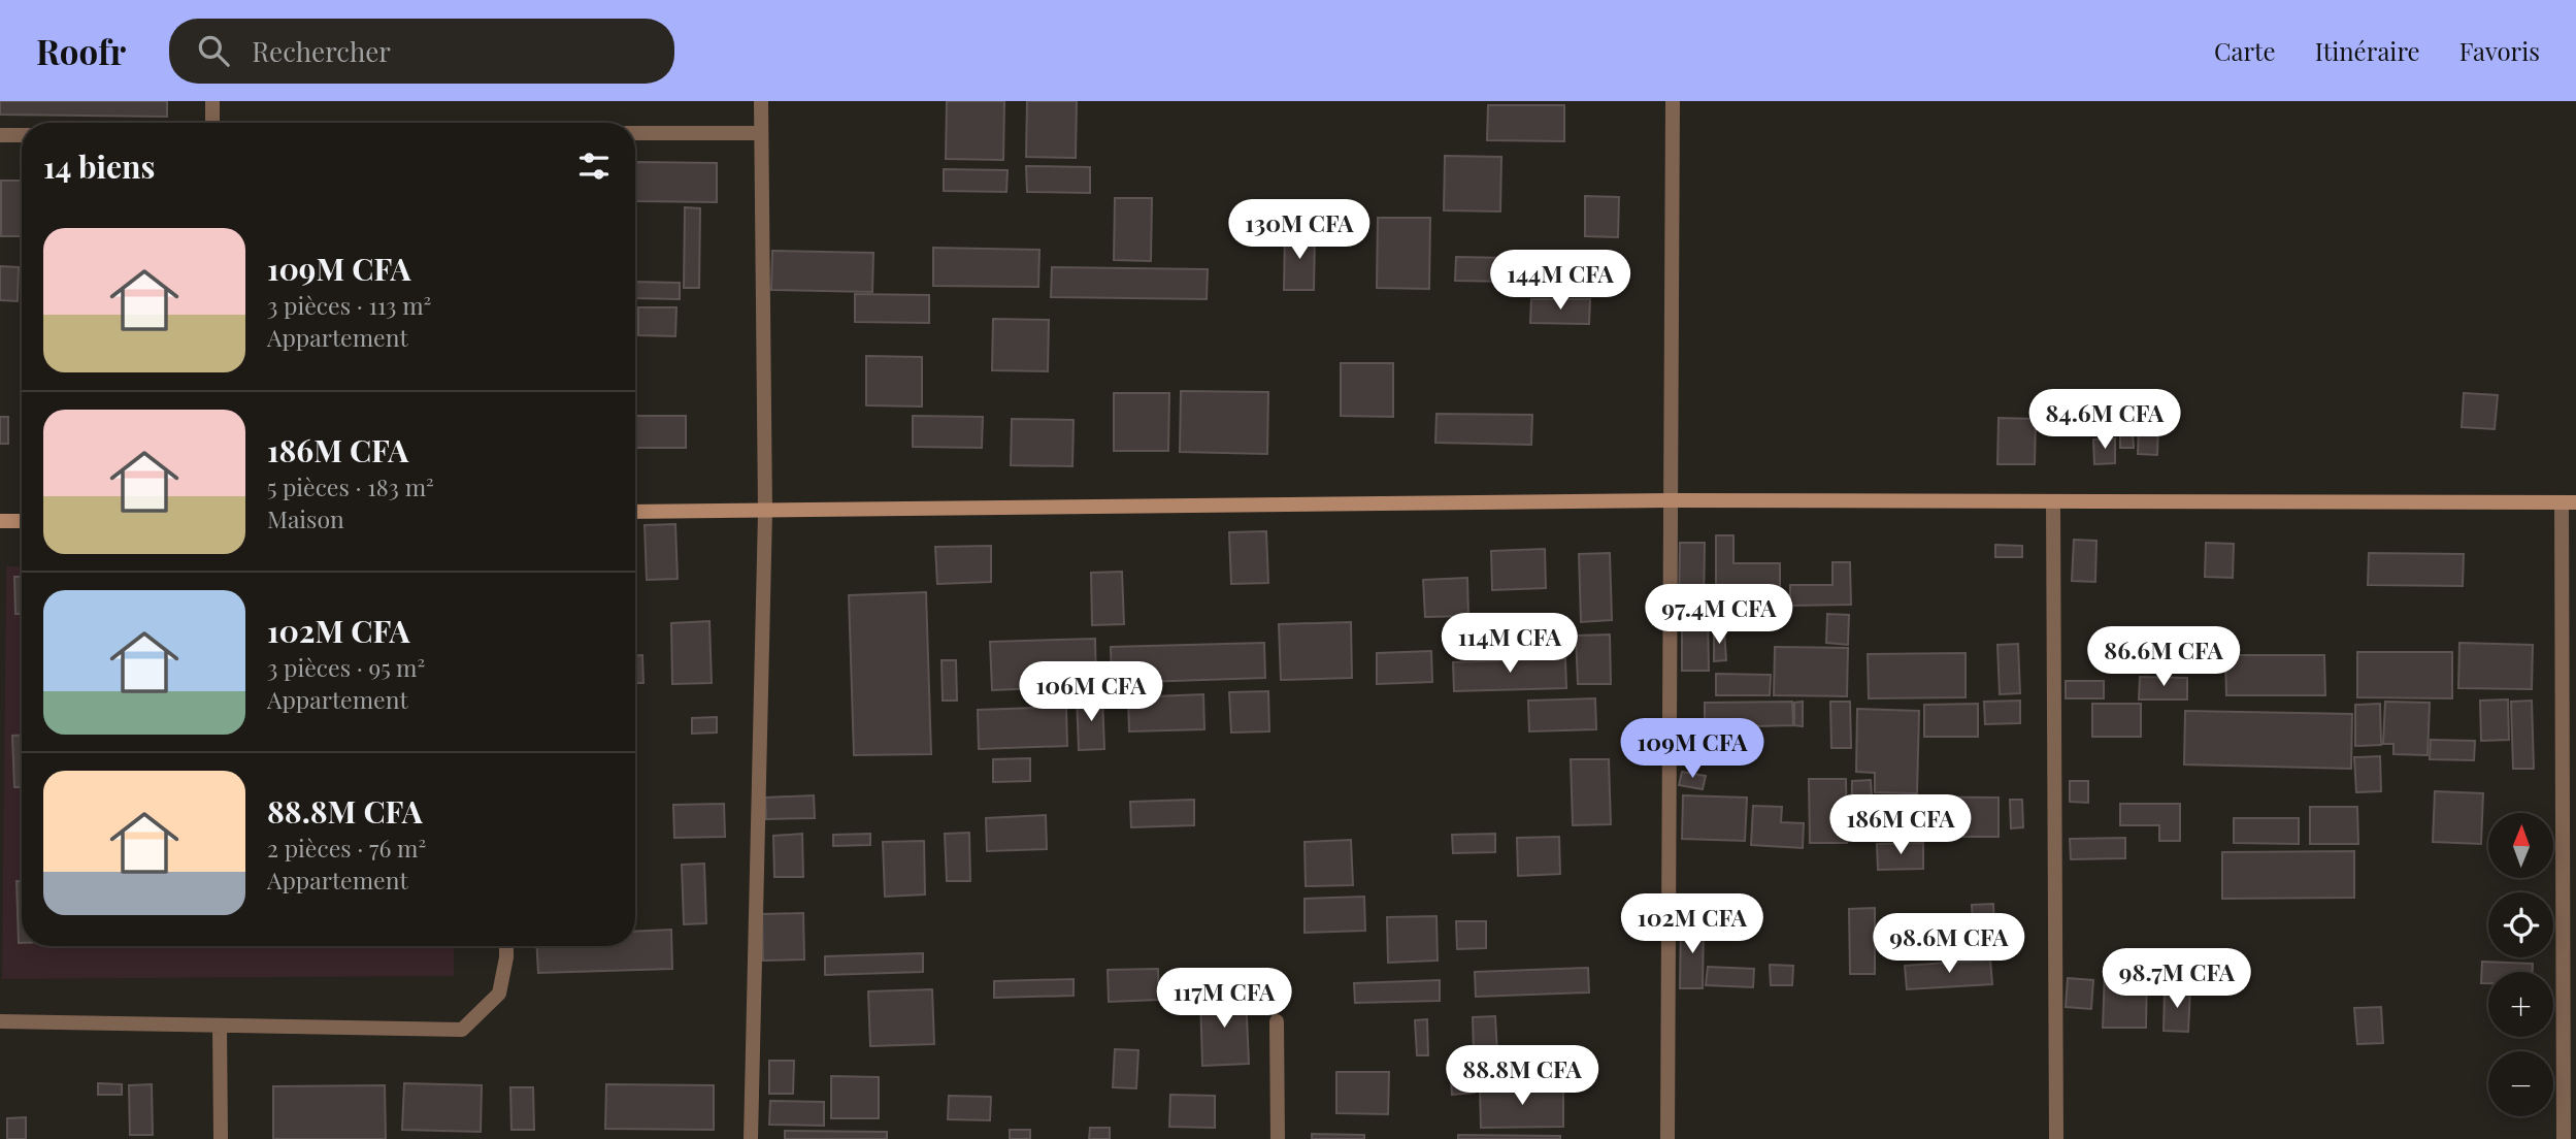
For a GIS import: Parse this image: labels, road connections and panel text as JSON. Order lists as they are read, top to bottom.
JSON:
{
  "north": "top",
  "page": {
    "header": "Roofr",
    "search": "Rechercher",
    "nav": ["Carte", "Itinéraire", "Favoris"],
    "heading": "14 biens",
    "price": [
      "130M CFA",
      "144M CFA",
      "84.6M CFA",
      "97.4M CFA",
      "114M CFA",
      "86.6M CFA",
      "106M CFA",
      "109M CFA",
      "186M CFA",
      "102M CFA",
      "98.6M CFA",
      "98.7M CFA",
      "117M CFA",
      "88.8M CFA"
    ],
    "list": [
      {
        "name": "109M CFA",
        "note": "3 pièces · 113 m² · Appartement"
      },
      {
        "name": "186M CFA",
        "note": "5 pièces · 183 m² · Maison"
      },
      {
        "name": "102M CFA",
        "note": "3 pièces · 95 m² · Appartement"
      },
      {
        "name": "88.8M CFA",
        "note": "2 pièces · 76 m² · Appartement"
      }
    ],
    "map_buttons": ["+", "−"]
  }
}
